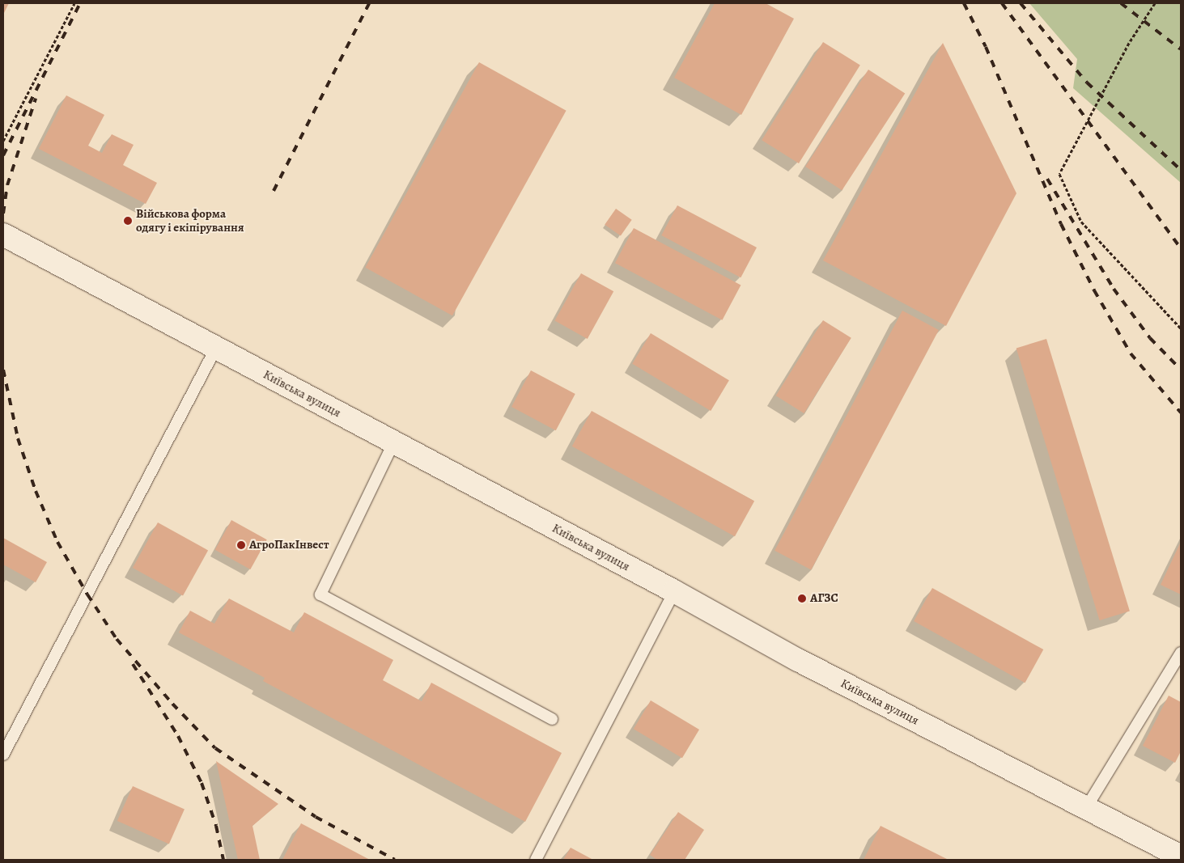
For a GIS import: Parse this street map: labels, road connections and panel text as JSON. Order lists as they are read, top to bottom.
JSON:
{
  "streets": {
    "main road": ["Київська вулиця"]
  },
  "places": ["Військова форма одягу і екіпірування", "АгроПакІнвест", "АГЗС"]
}
